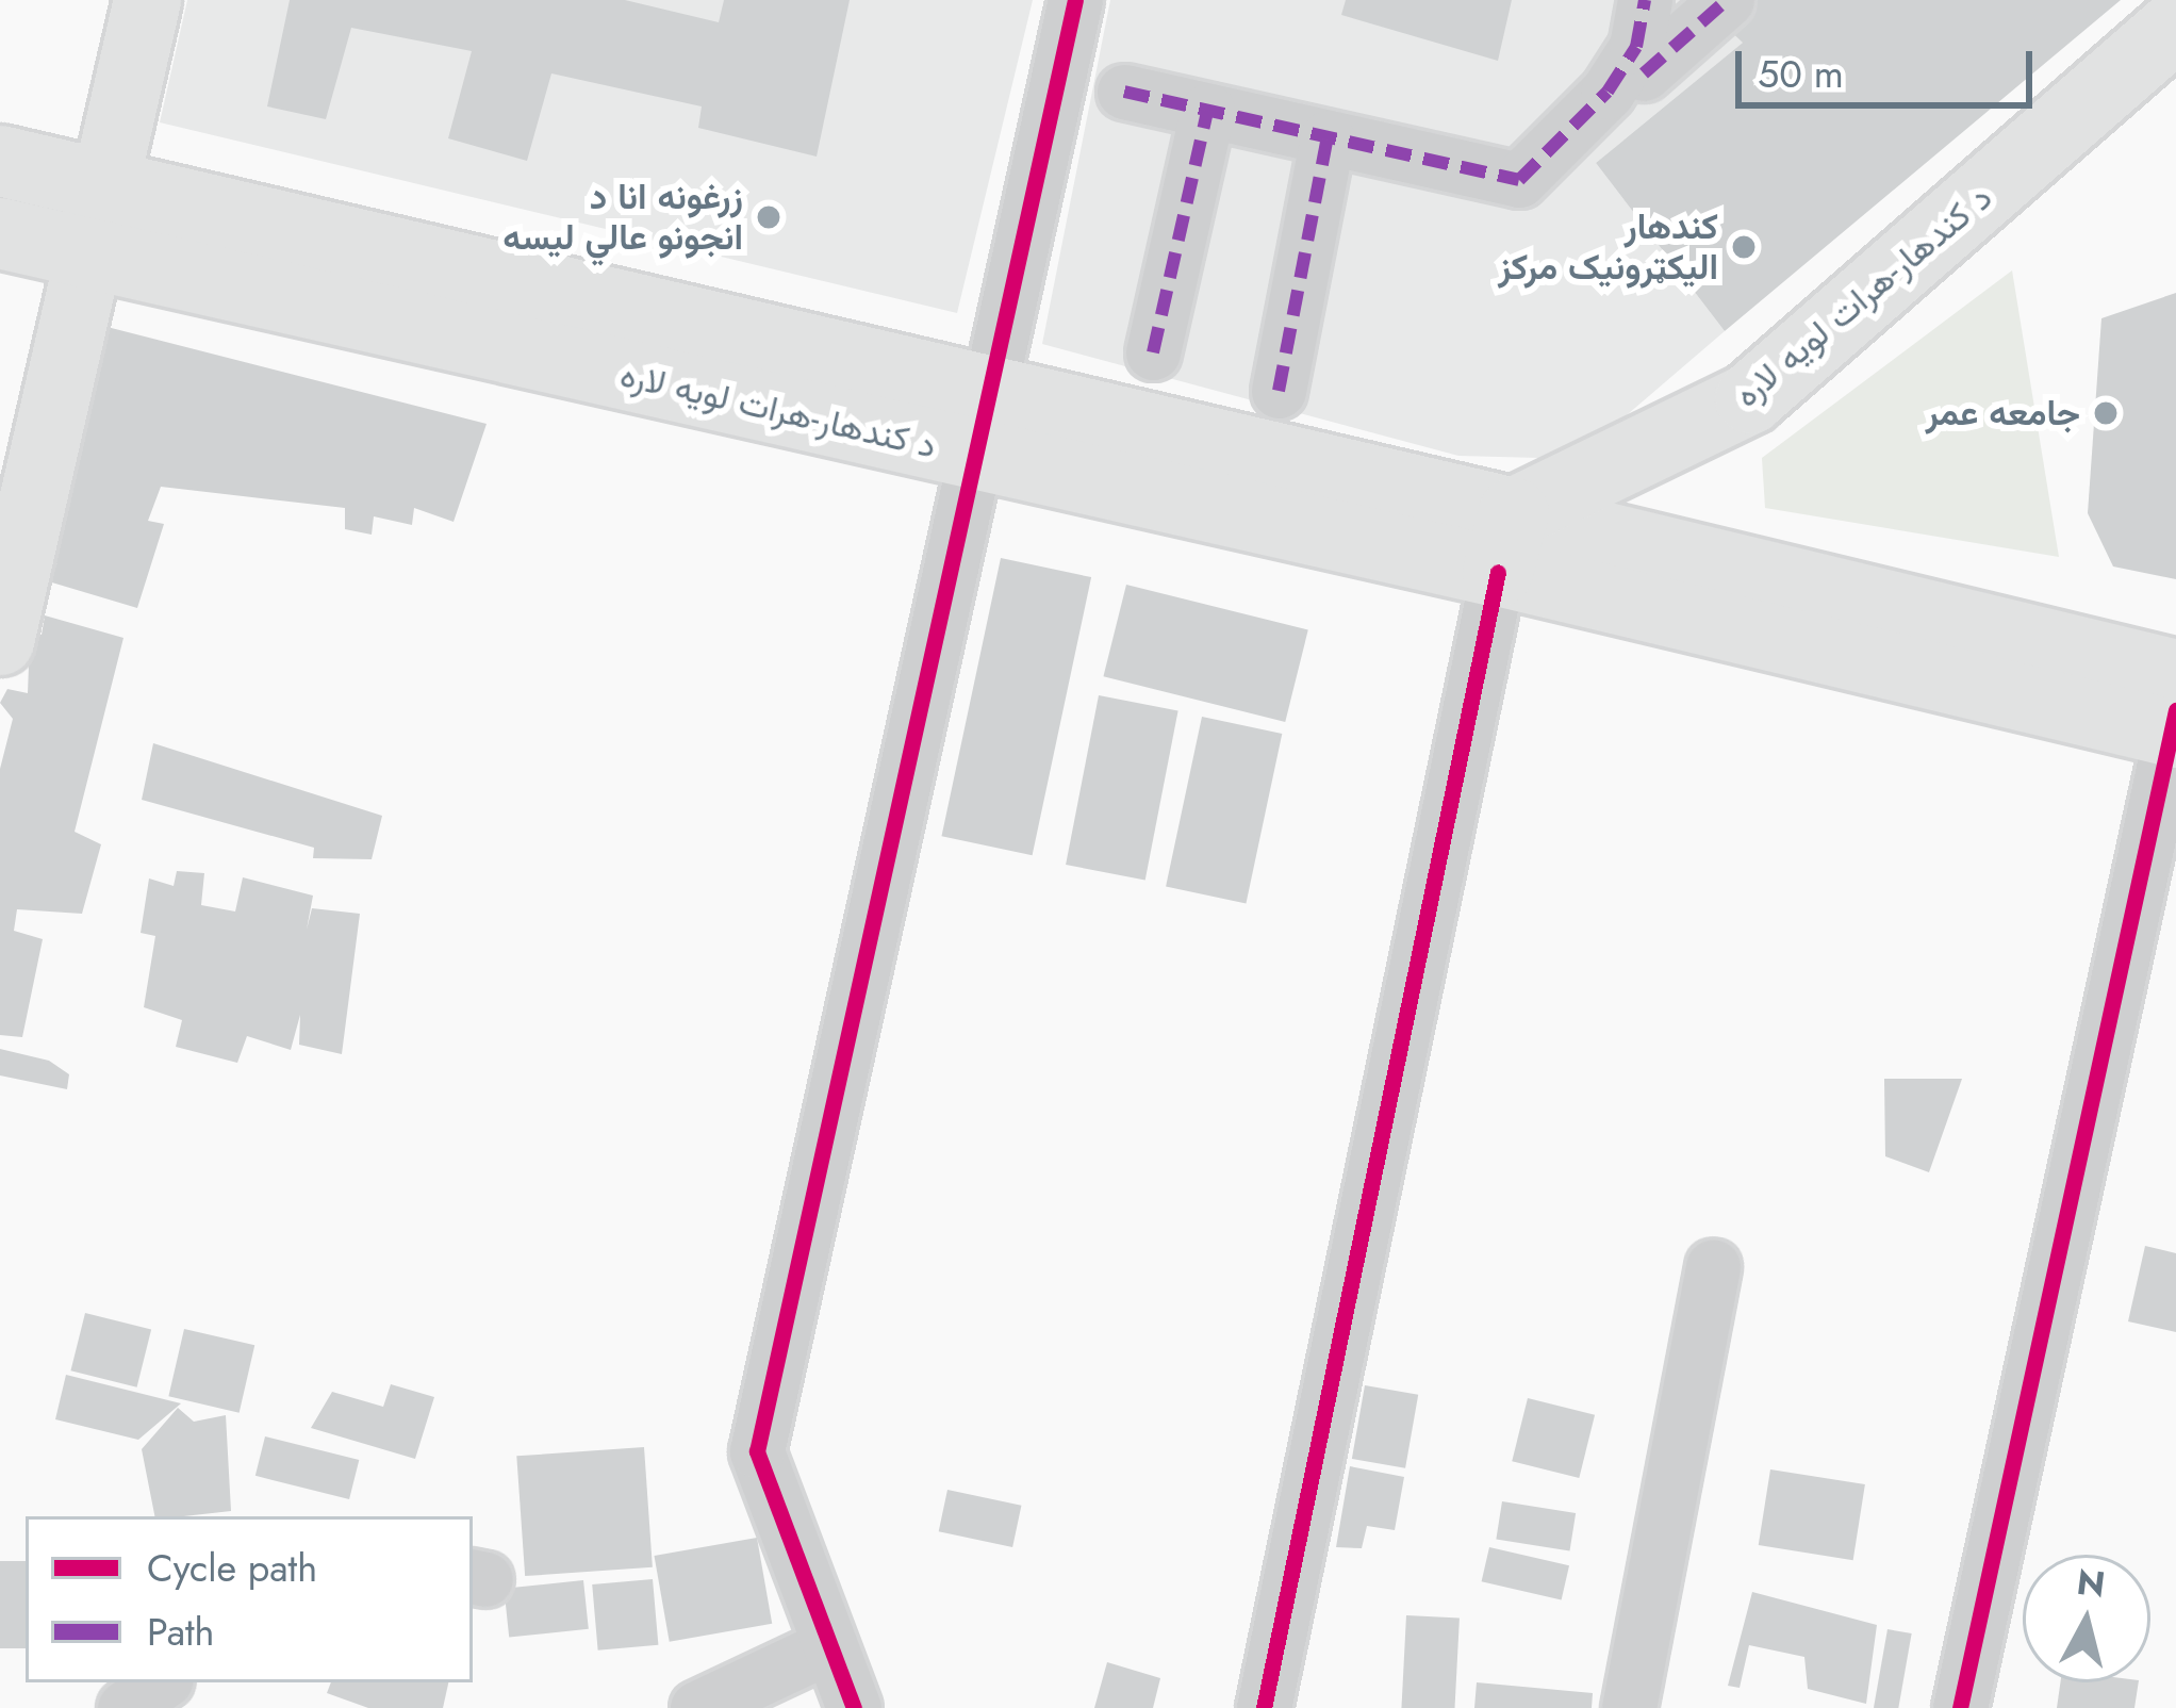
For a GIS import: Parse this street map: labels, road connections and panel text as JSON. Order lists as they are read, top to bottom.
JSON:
{
  "streets": {
    "highway": ["د کندهار-هرات لويه لاره"]
  },
  "places": ["زرغونه انا د انجونو عالي لیسه", "کندهار الیکټرونیک مرکز", "جامعه عمر"],
  "legend": ["Cycle path", "Path"],
  "scale_bar": "50 m",
  "north": "top"
}
